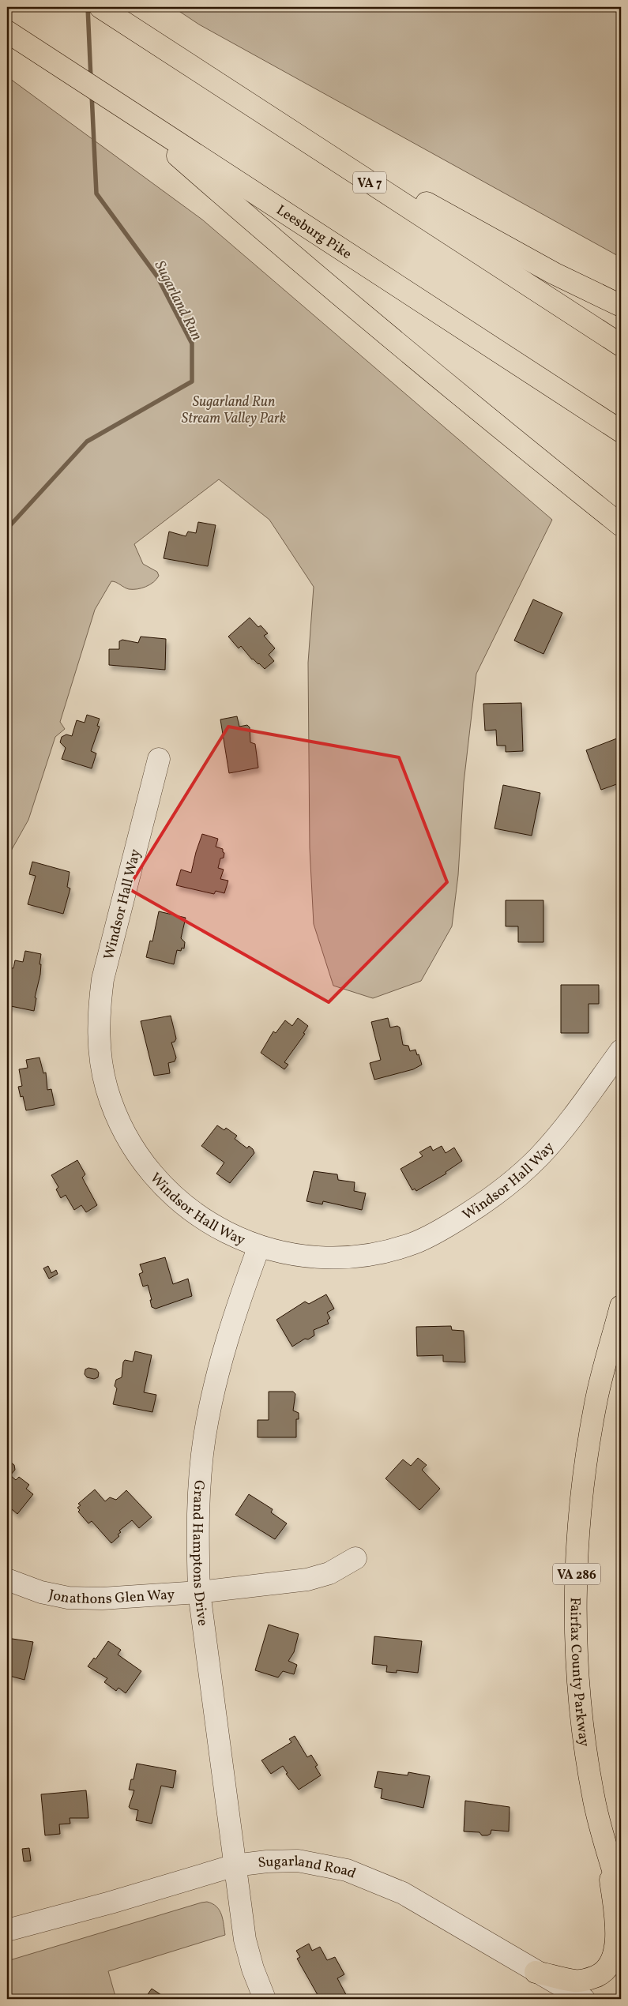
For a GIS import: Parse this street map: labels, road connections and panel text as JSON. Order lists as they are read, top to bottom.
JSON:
{
  "streets": {
    "highway": [
      "VA 7",
      "Leesburg Pike",
      "VA 286",
      "Fairfax County Parkway"
    ],
    "street": [
      "Windsor Hall Way",
      "Grand Hamptons Drive",
      "Jonathons Glen Way",
      "Sugarland Road"
    ]
  },
  "crossings": [
    ["Windsor Hall Way", "Grand Hamptons Drive"],
    ["Grand Hamptons Drive", "Jonathons Glen Way"],
    ["Grand Hamptons Drive", "Sugarland Road"]
  ],
  "water": ["Sugarland Run"],
  "parks": ["Sugarland Run Stream Valley Park"]
}
